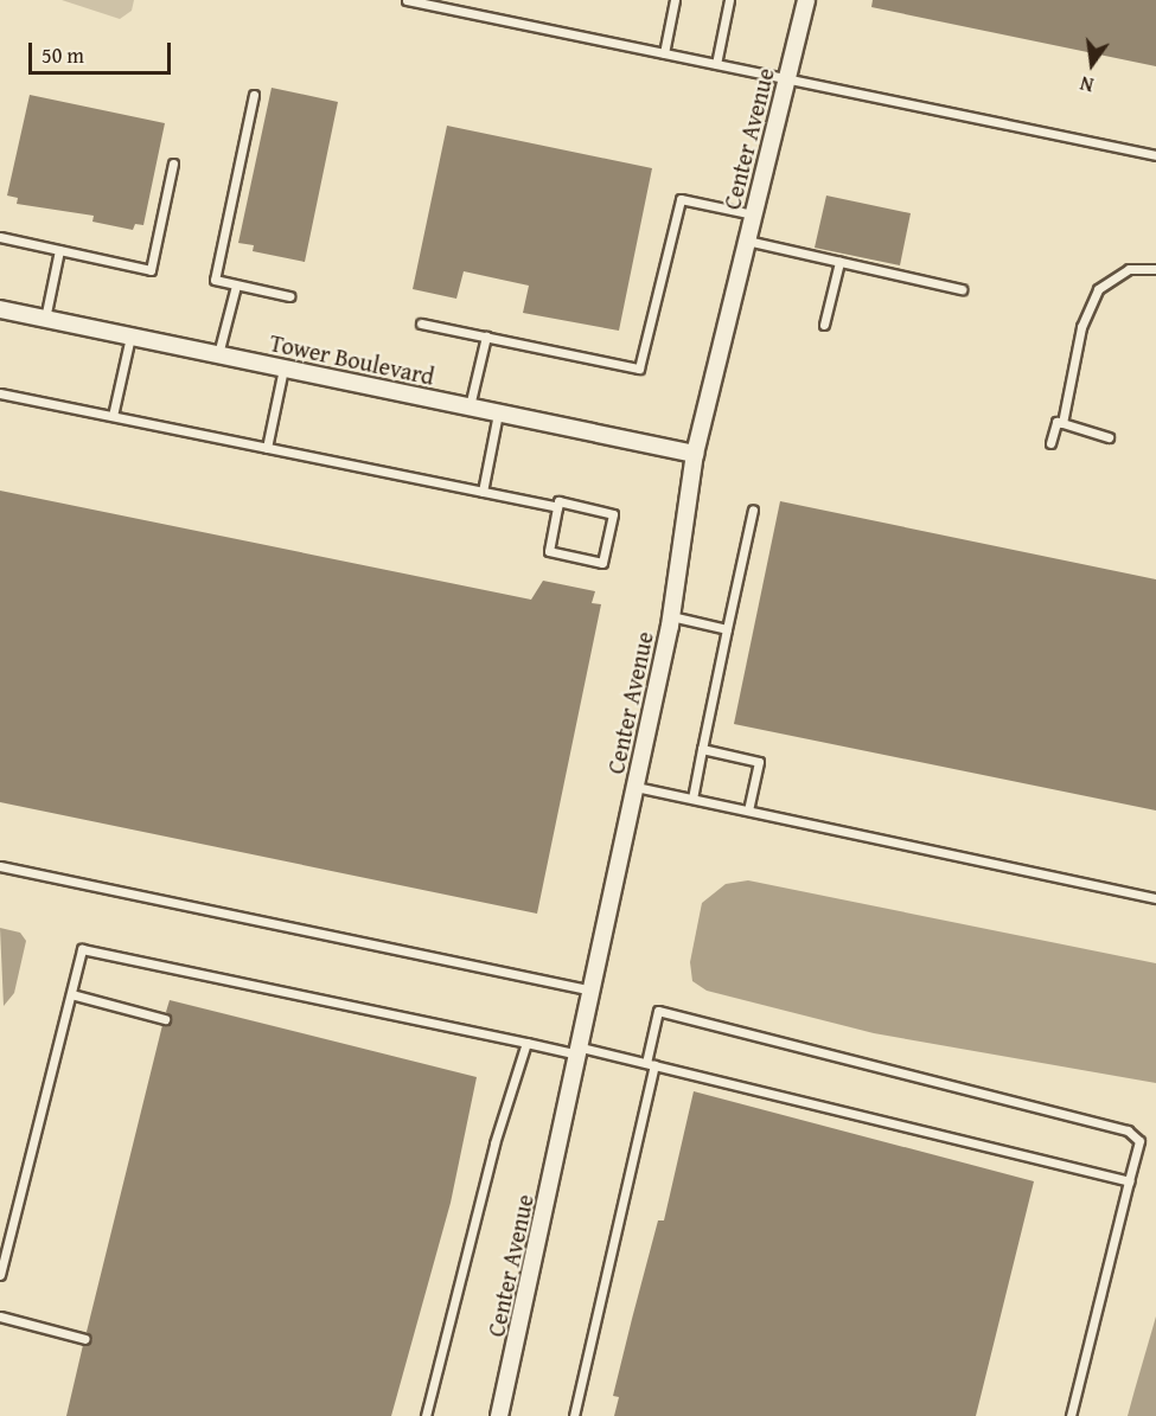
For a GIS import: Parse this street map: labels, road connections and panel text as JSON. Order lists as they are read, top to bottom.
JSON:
{
  "streets": {
    "street": ["Center Avenue", "Tower Boulevard"]
  },
  "crossings": [
    ["Center Avenue", "Tower Boulevard"]
  ],
  "scale_bar": "50 m",
  "north": "bottom"
}
